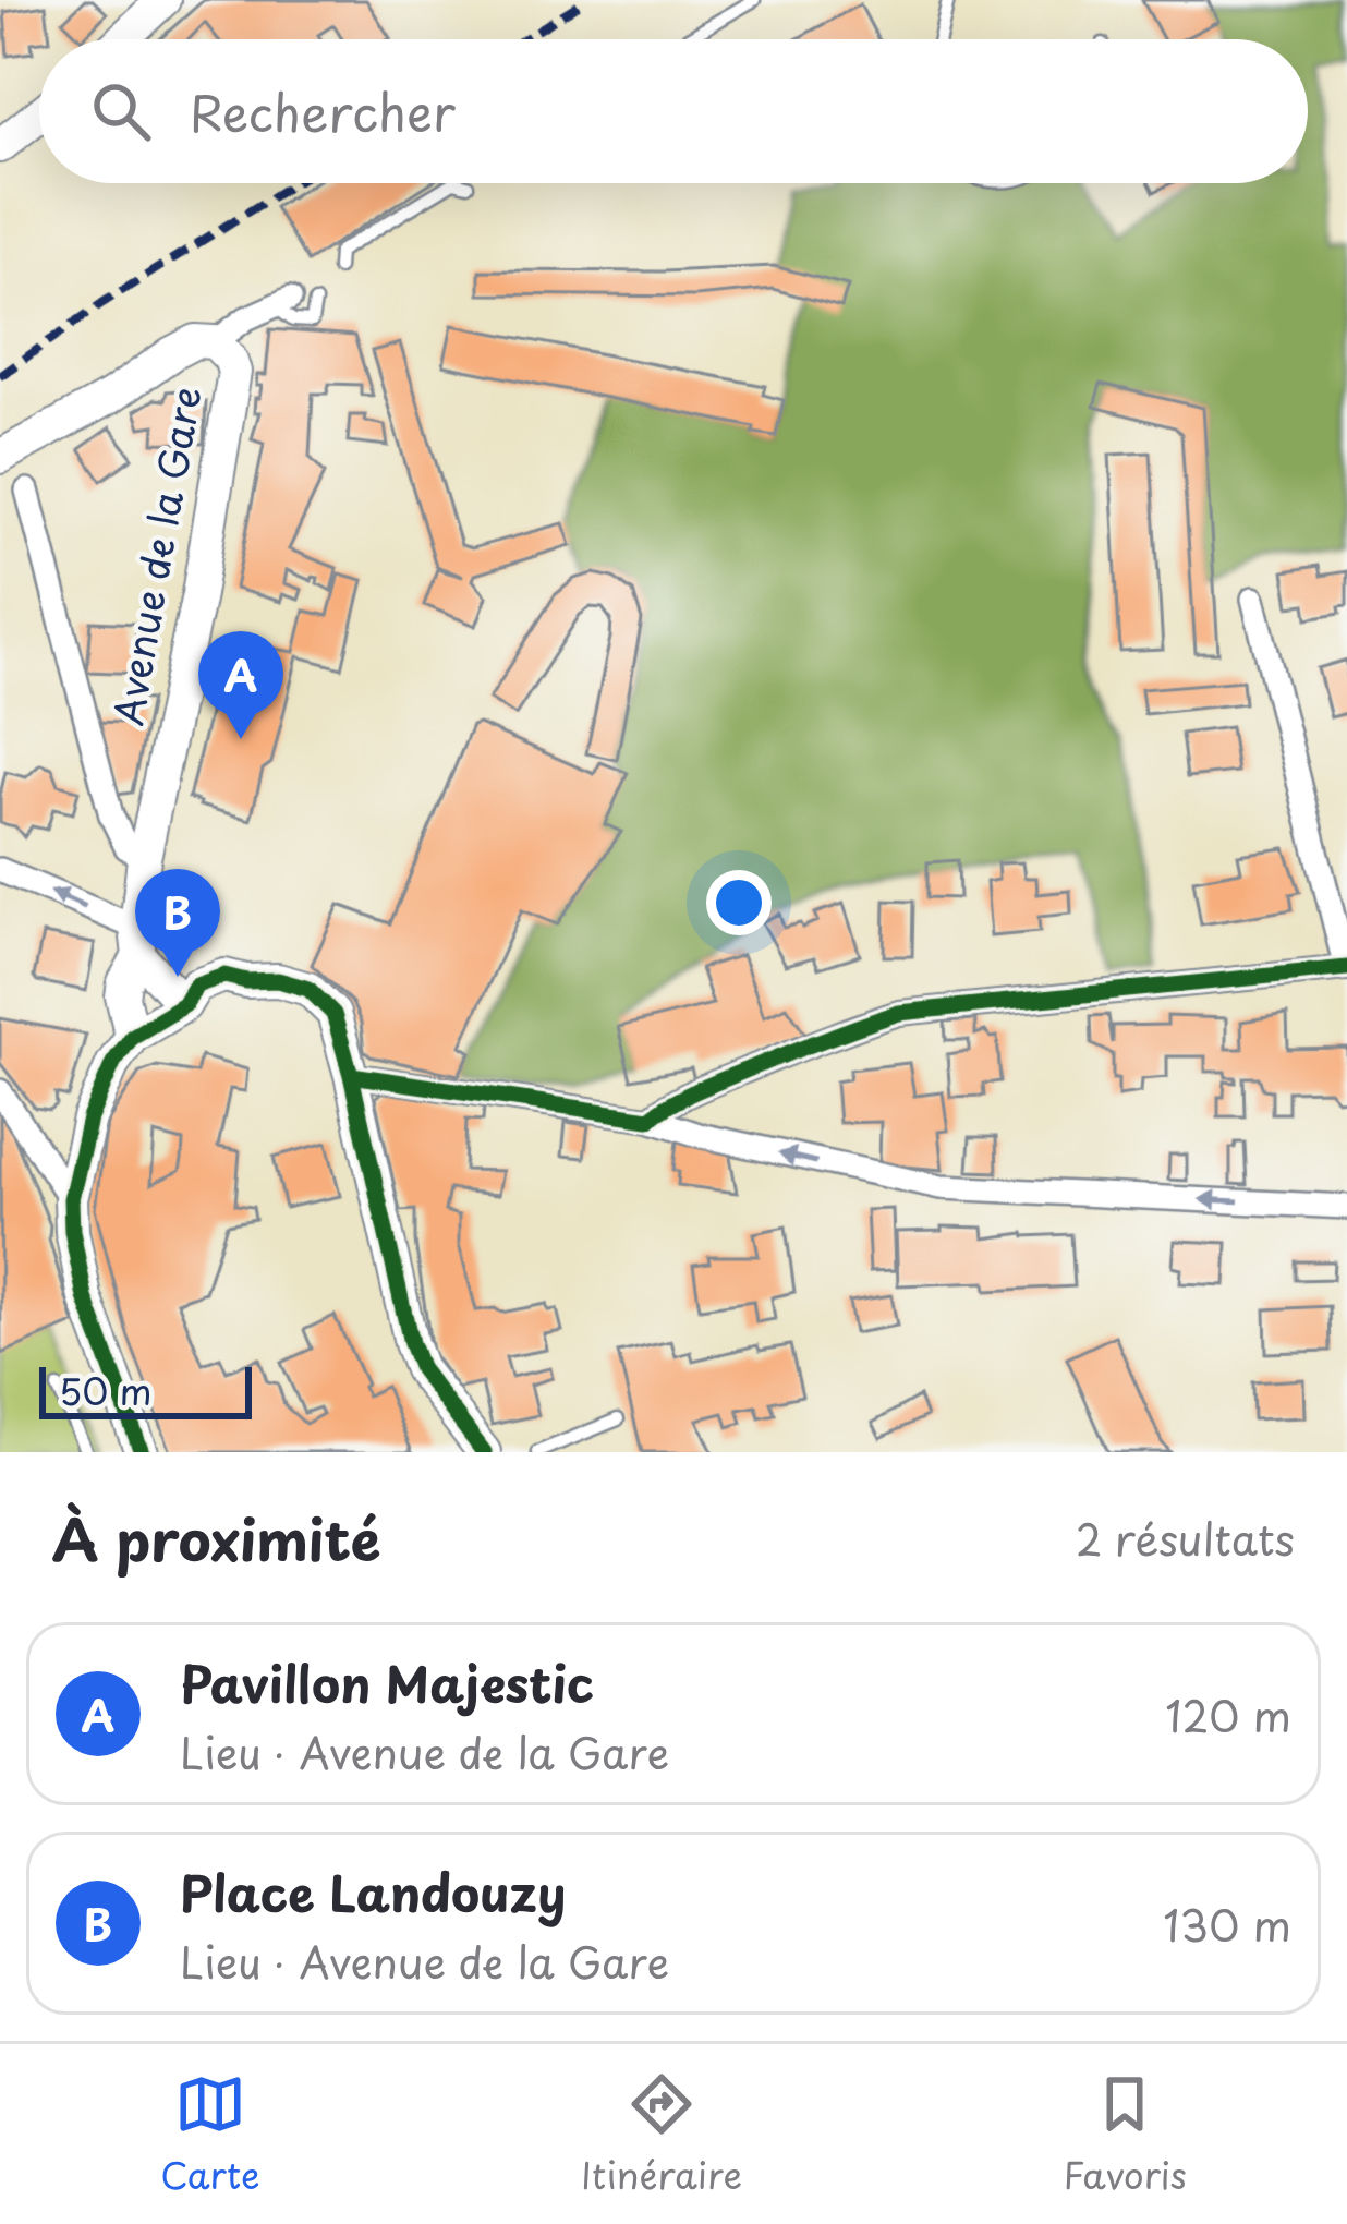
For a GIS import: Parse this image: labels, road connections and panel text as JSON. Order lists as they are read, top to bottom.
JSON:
{
  "streets": {
    "main road": ["Avenue de la Gare"]
  },
  "scale_bar": "50 m",
  "page": {
    "search": "Rechercher",
    "pins": ["A", "B"],
    "scale": "50 m",
    "heading": ["À proximité", "2 résultats"],
    "list": [
      {
        "mark": "A",
        "name": "Pavillon Majestic",
        "note": "Lieu · Avenue de la Gare",
        "value": "120 m"
      },
      {
        "mark": "B",
        "name": "Place Landouzy",
        "note": "Lieu · Avenue de la Gare",
        "value": "130 m"
      }
    ],
    "nav": ["Carte", "Itinéraire", "Favoris"]
  }
}
